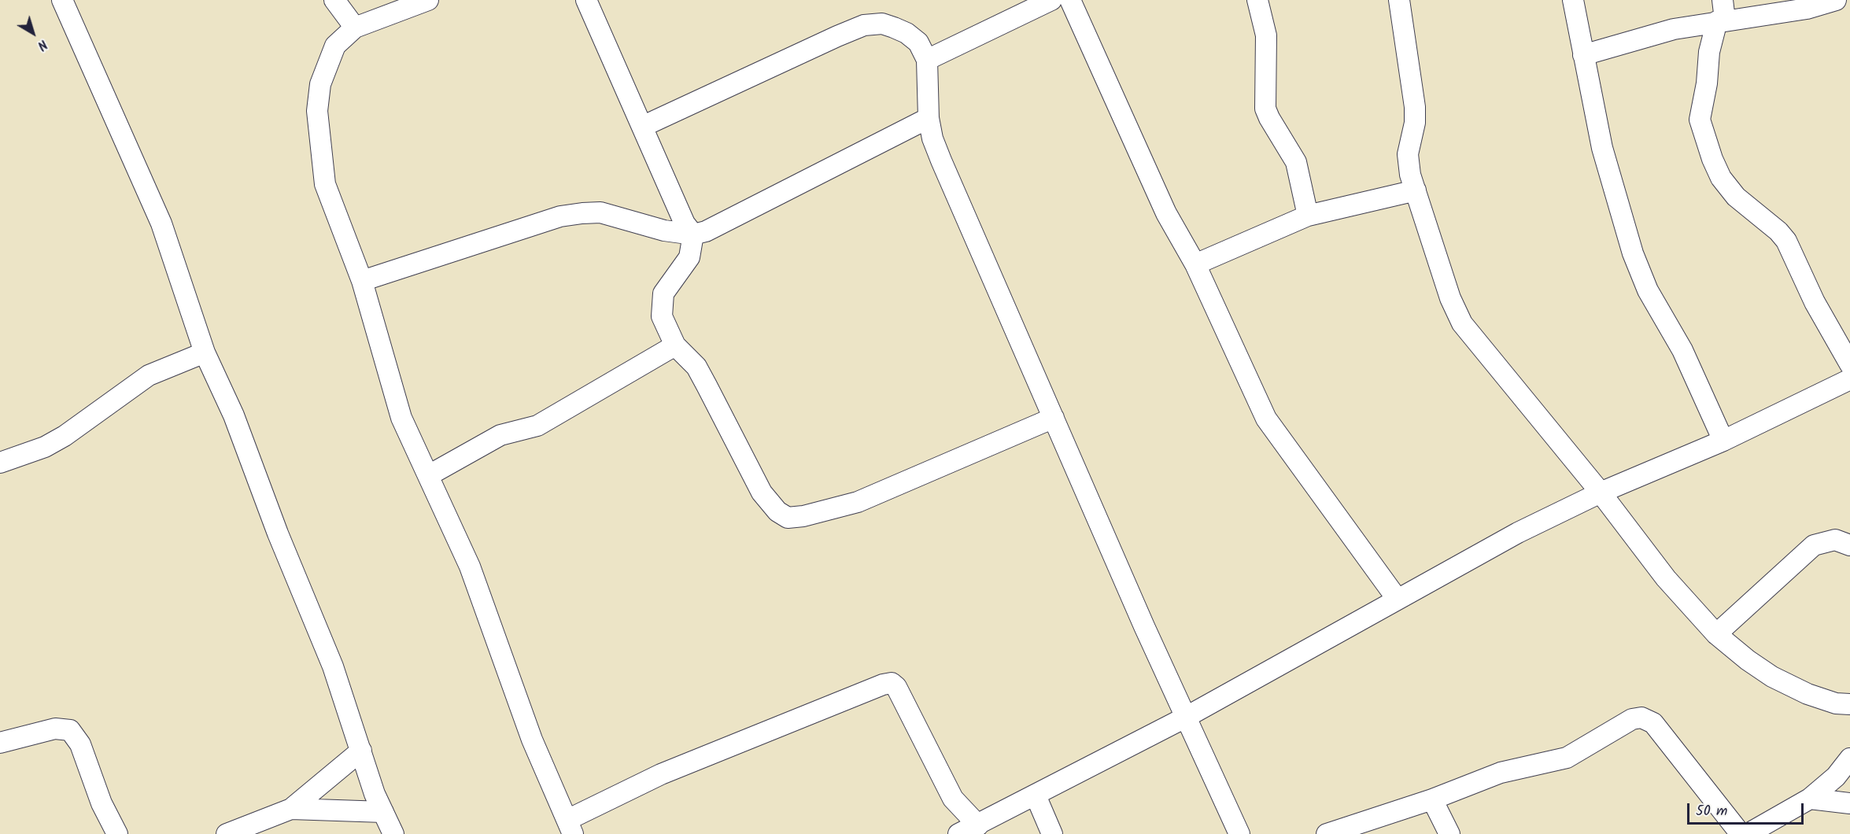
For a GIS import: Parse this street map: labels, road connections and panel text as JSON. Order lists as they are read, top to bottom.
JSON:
{
  "scale_bar": "50 m",
  "north": "bottom right"
}
